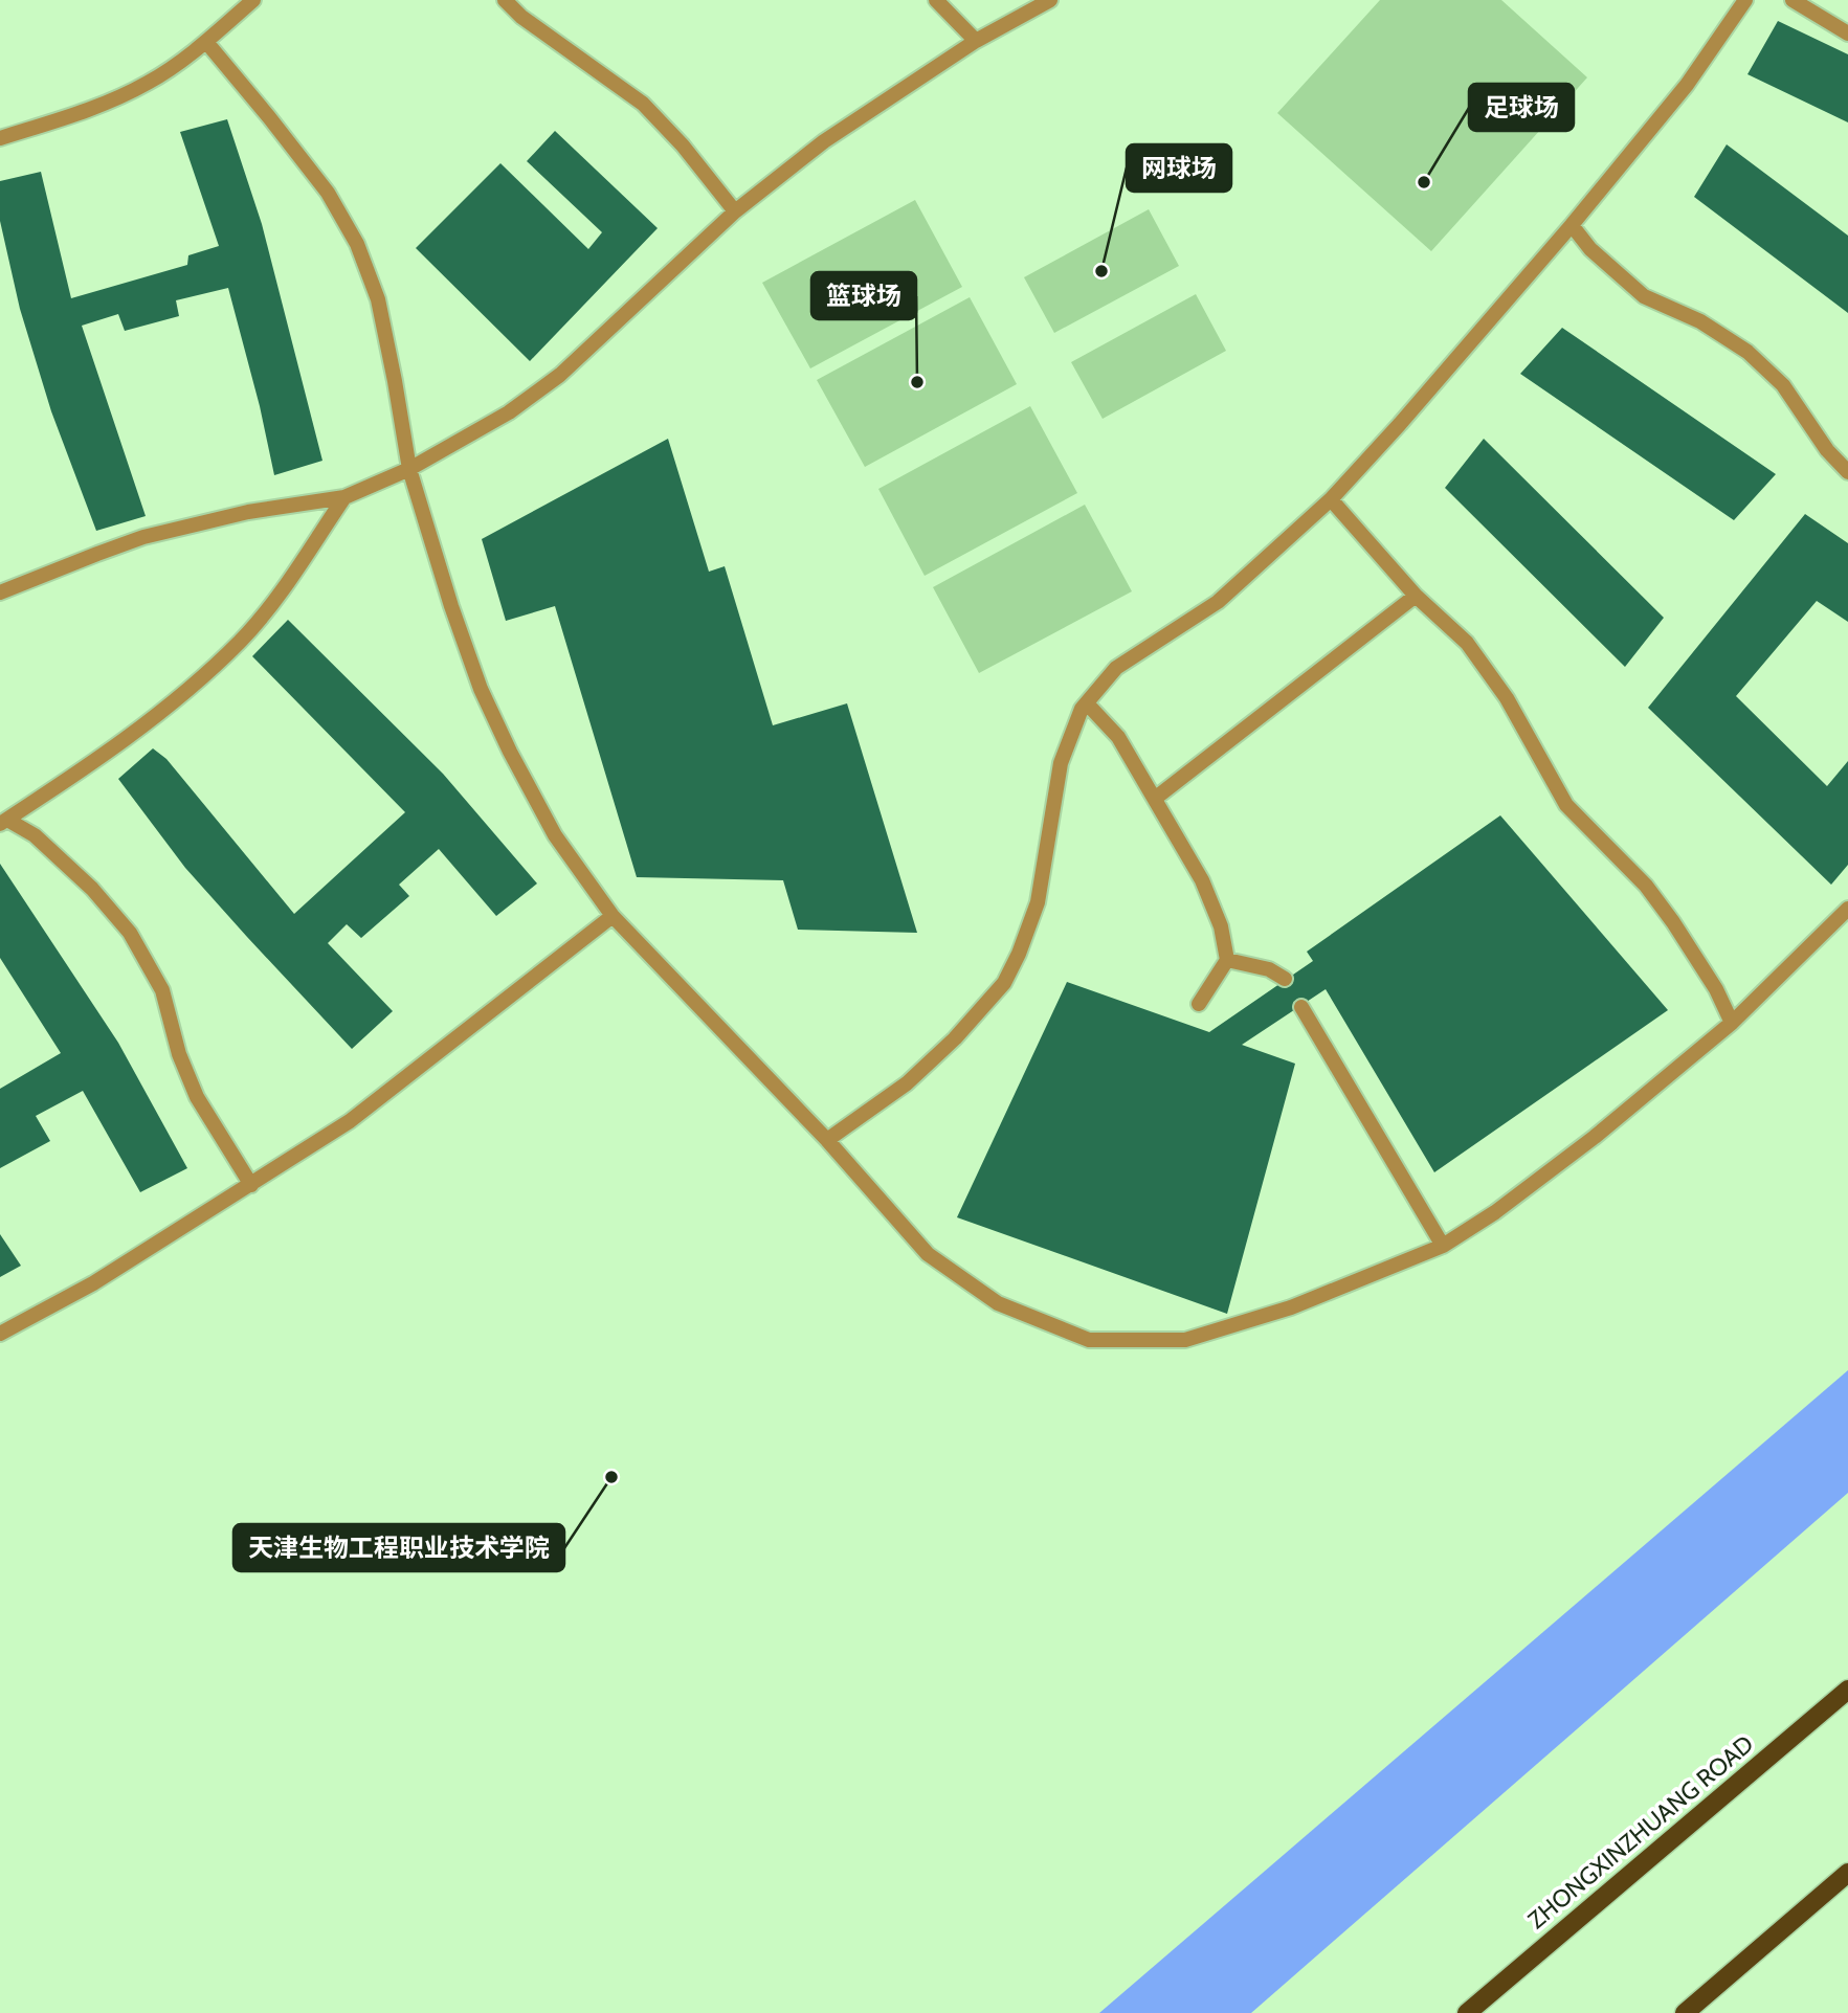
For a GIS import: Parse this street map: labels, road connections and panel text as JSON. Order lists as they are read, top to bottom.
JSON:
{
  "streets": {
    "main road": ["ZHONGXINZHUANG ROAD"]
  },
  "places": [
    "足球场",
    "网球场",
    "篮球场",
    "天津生物工程职业技术学院"
  ]
}
